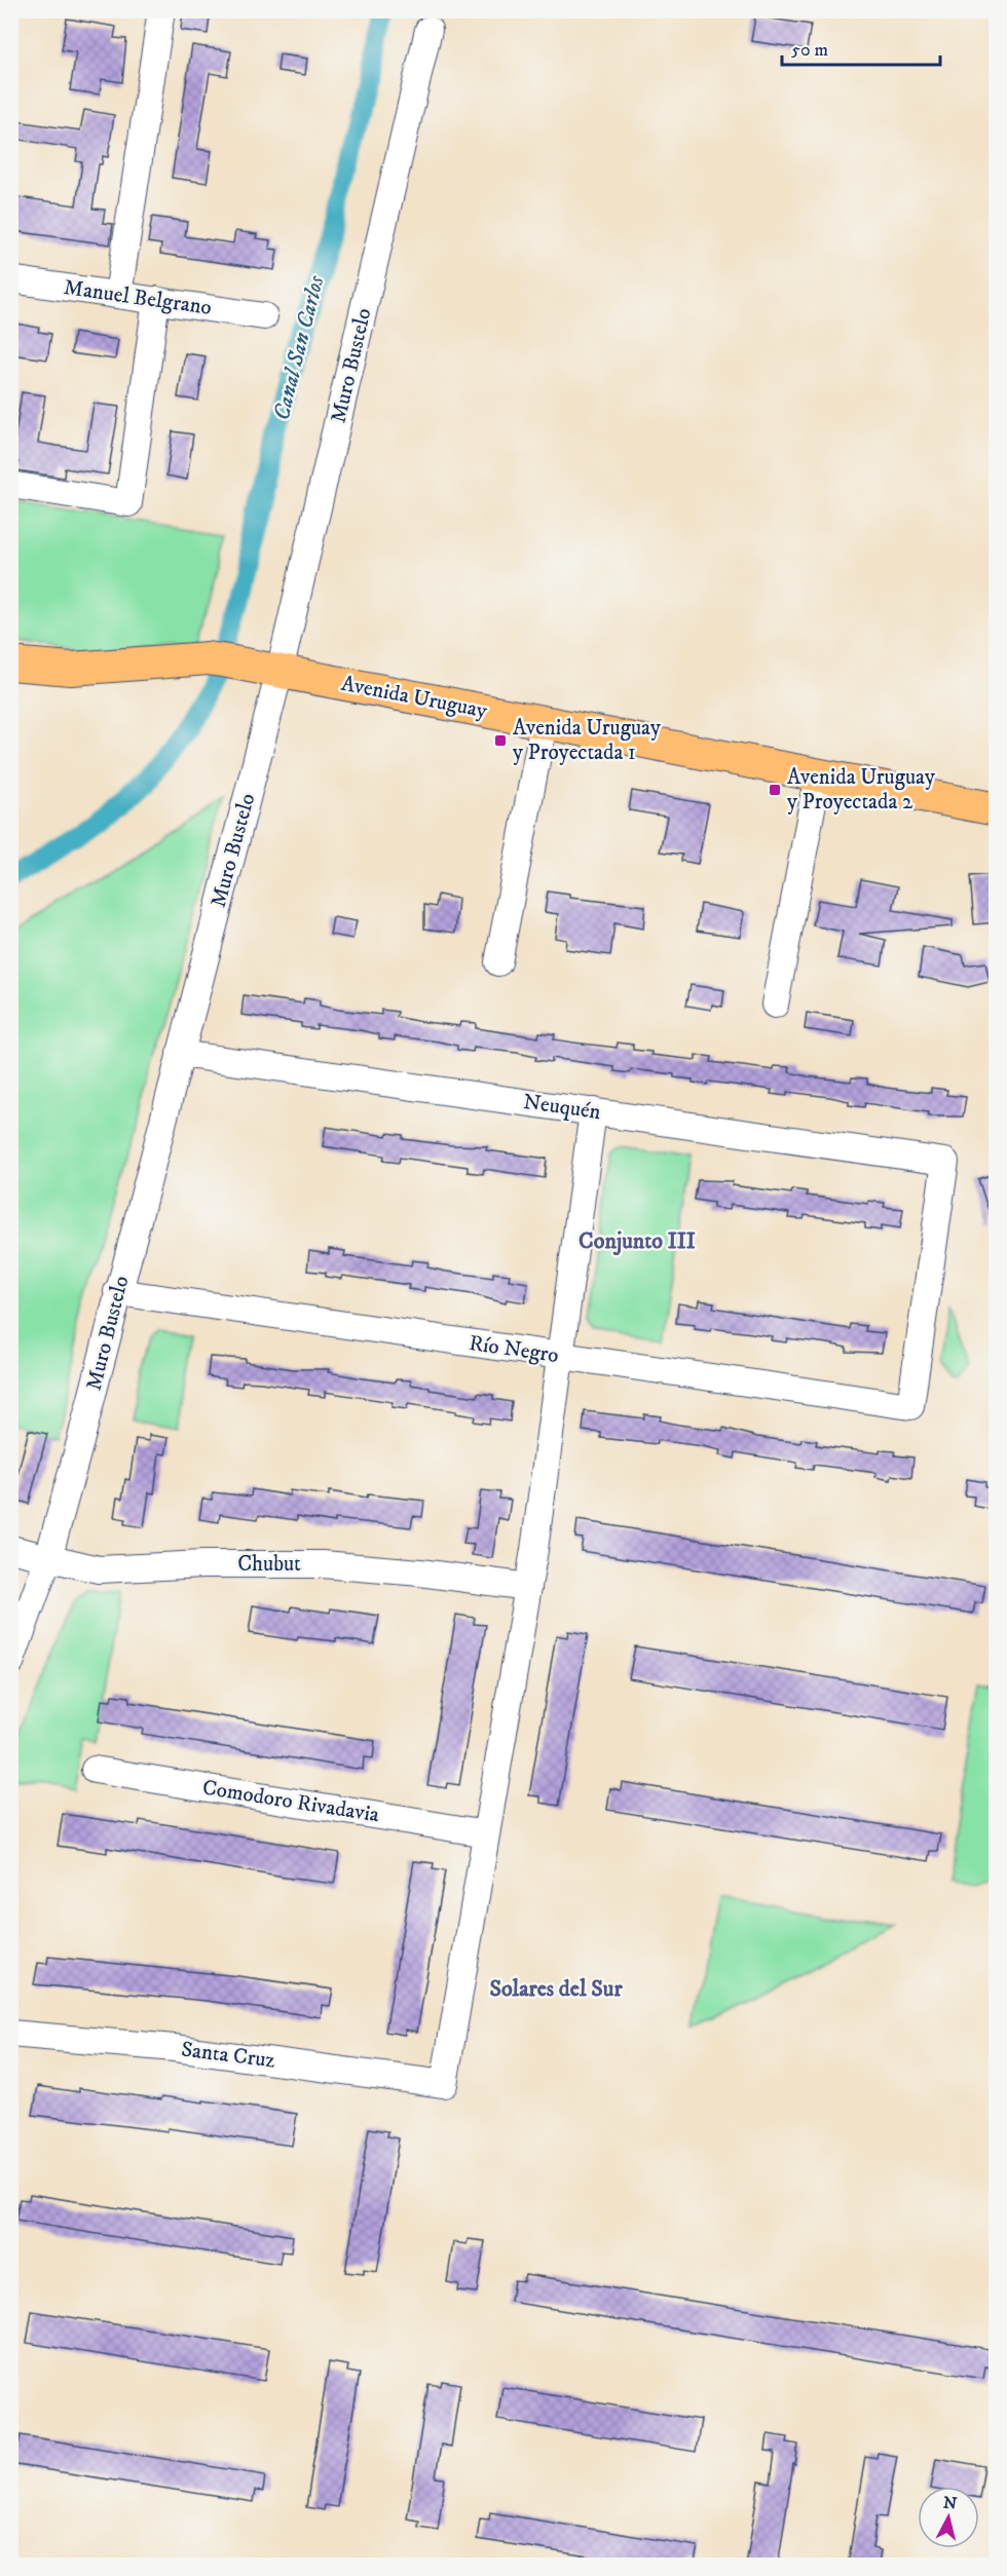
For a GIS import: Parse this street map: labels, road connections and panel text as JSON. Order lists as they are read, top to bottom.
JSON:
{
  "streets": {
    "main road": ["Avenida Uruguay"],
    "street": [
      "Manuel Belgrano",
      "Muro Bustelo",
      "Neuquén",
      "Río Negro",
      "Chubut",
      "Comodoro Rivadavia",
      "Santa Cruz"
    ]
  },
  "crossings": [
    ["Muro Bustelo", "Avenida Uruguay"],
    ["Muro Bustelo", "Neuquén"],
    ["Muro Bustelo", "Río Negro"],
    ["Muro Bustelo", "Chubut"],
    ["Neuquén", "Río Negro"],
    ["Comodoro Rivadavia", "Santa Cruz"]
  ],
  "districts": ["Conjunto III", "Solares del Sur"],
  "water": ["Canal San Carlos"],
  "places": {
    "transit": ["Avenida Uruguay y Proyectada 1", "Avenida Uruguay y Proyectada 2"]
  },
  "scale_bar": "50 m",
  "north": "top"
}
